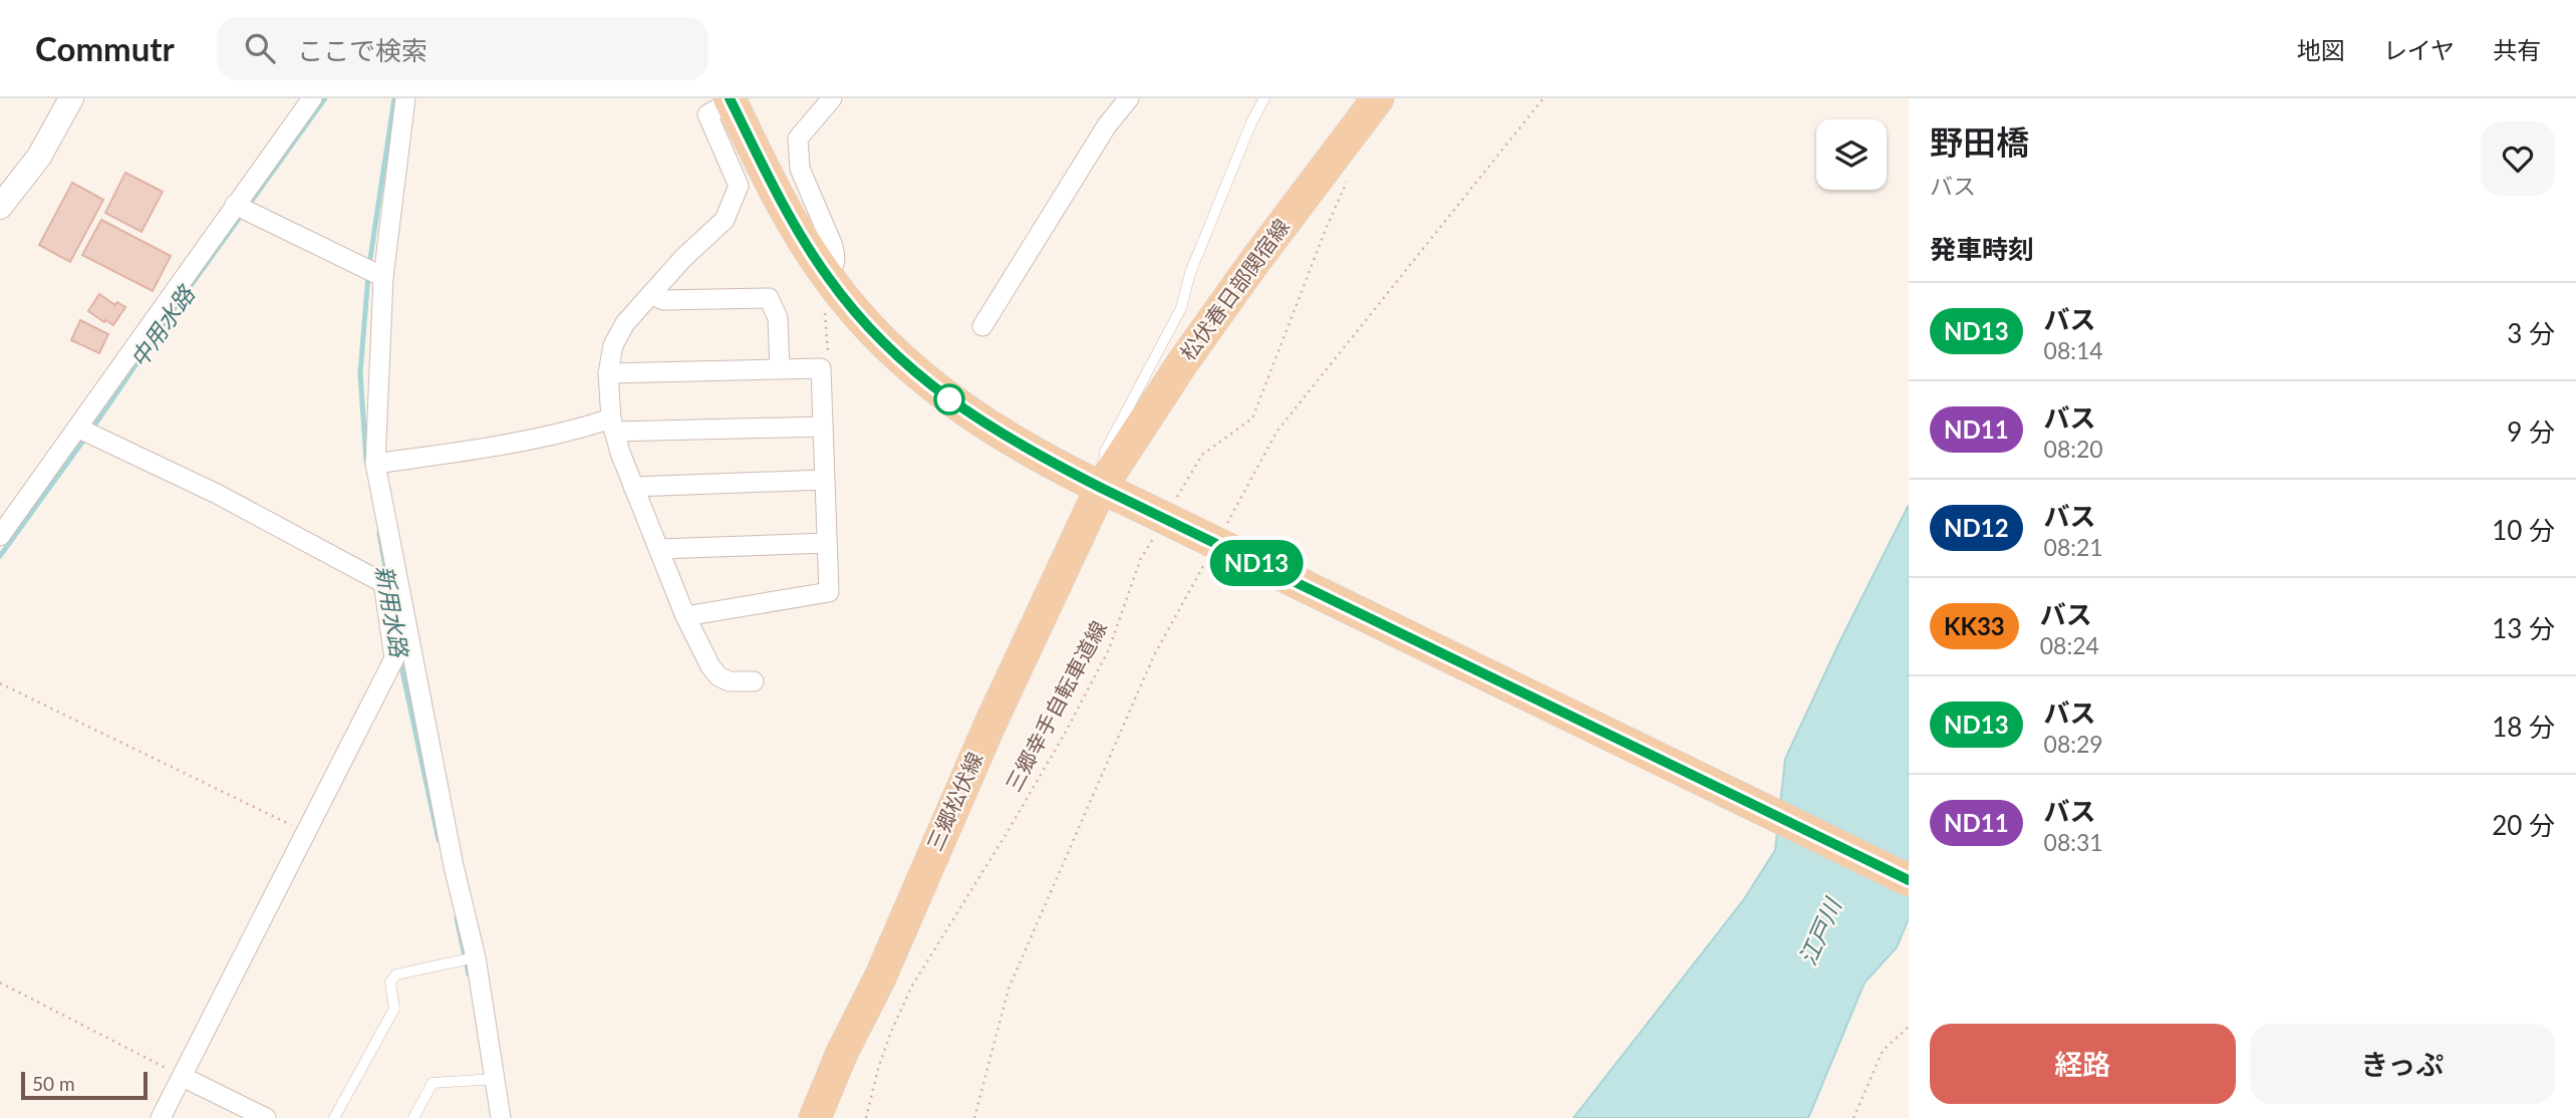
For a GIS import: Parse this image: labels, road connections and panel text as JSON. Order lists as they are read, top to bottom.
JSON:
{
  "streets": {
    "main road": ["松伏春日部関宿線", "三郷松伏線"],
    "path": ["三郷幸手自転車道線"]
  },
  "crossings": [
    ["松伏春日部関宿線", "三郷松伏線"]
  ],
  "water": ["中用水路", "新用水路", "江戸川"],
  "lines": ["bus line ND13"],
  "scale_bar": "50 m",
  "page": {
    "header": "Commutr",
    "search": "ここで検索",
    "nav": ["地図", "レイヤ", "共有"],
    "on_map": "ND13",
    "heading": [
      ["野田橋", "バス"],
      "発車時刻"
    ],
    "list": [
      {
        "mark": "ND13",
        "name": "バス",
        "note": "08:14",
        "value": "3 分"
      },
      {
        "mark": "ND11",
        "name": "バス",
        "note": "08:20",
        "value": "9 分"
      },
      {
        "mark": "ND12",
        "name": "バス",
        "note": "08:21",
        "value": "10 分"
      },
      {
        "mark": "KK33",
        "name": "バス",
        "note": "08:24",
        "value": "13 分"
      },
      {
        "mark": "ND13",
        "name": "バス",
        "note": "08:29",
        "value": "18 分"
      },
      {
        "mark": "ND11",
        "name": "バス",
        "note": "08:31",
        "value": "20 分"
      }
    ],
    "buttons": ["経路", "きっぷ"],
    "scale": "50 m"
  }
}
